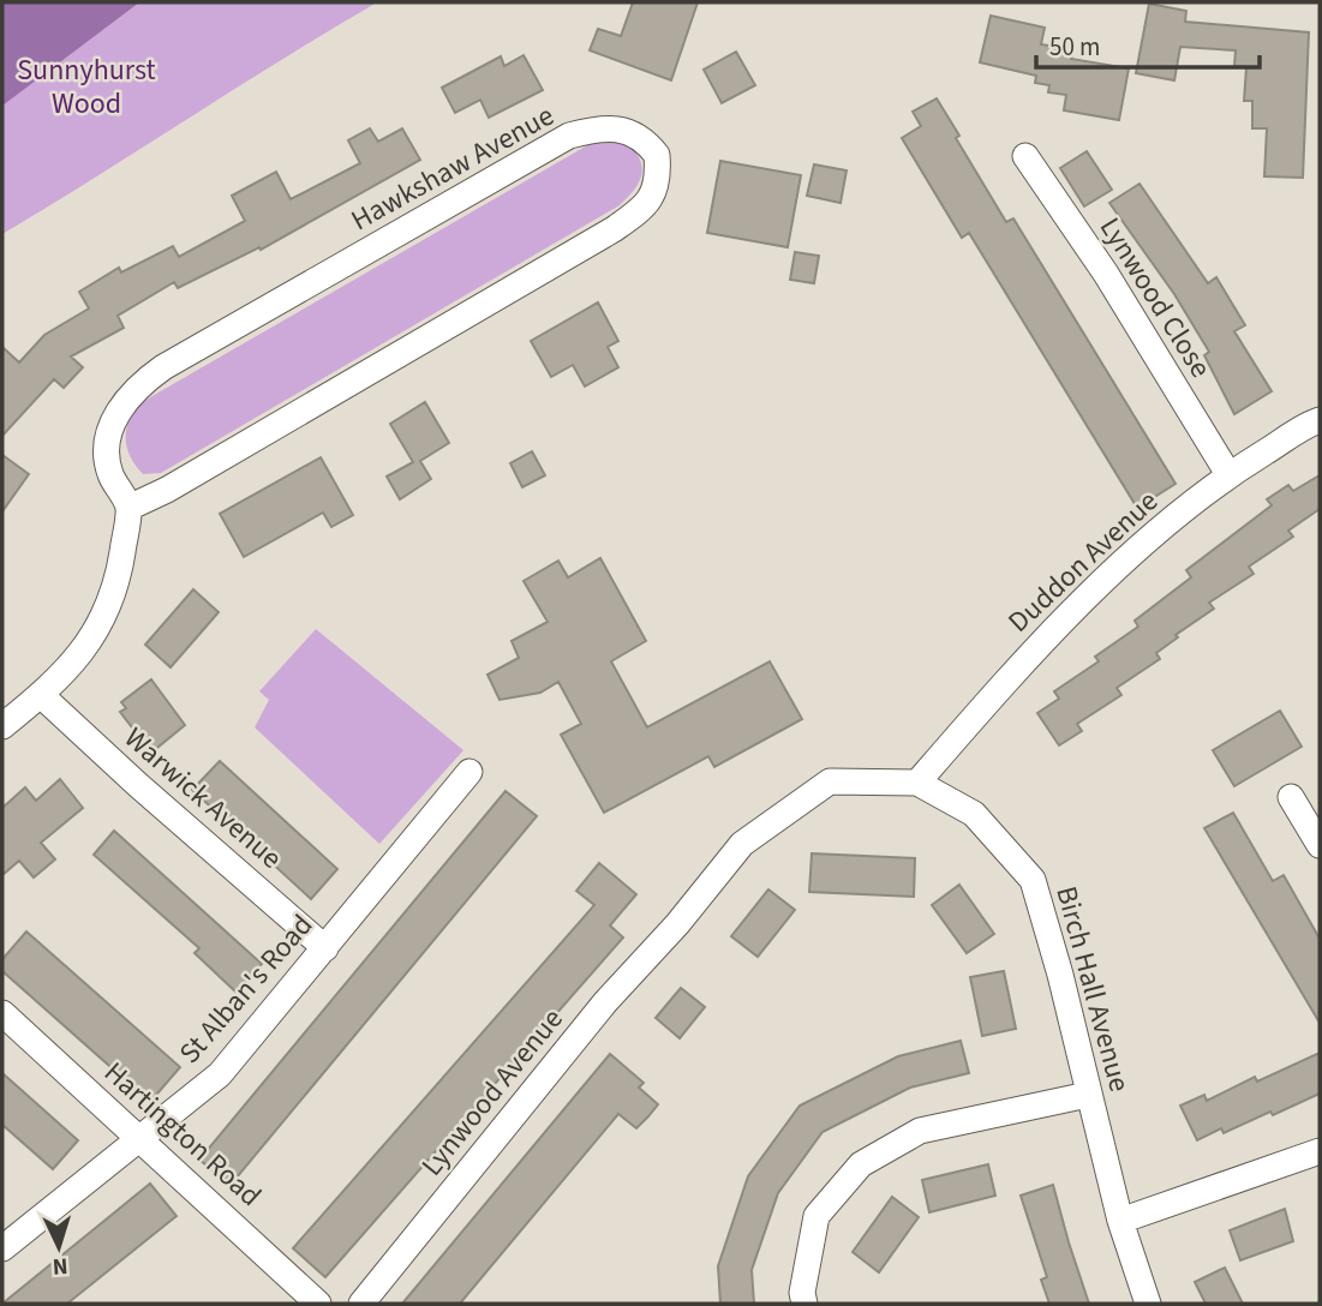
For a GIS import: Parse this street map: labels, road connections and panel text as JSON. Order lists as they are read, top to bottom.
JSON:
{
  "streets": {
    "street": [
      "Hawkshaw Avenue",
      "Lynwood Close",
      "Duddon Avenue",
      "Warwick Avenue",
      "St Alban's Road",
      "Birch Hall Avenue",
      "Lynwood Avenue",
      "Hartington Road"
    ]
  },
  "crossings": [
    ["Lynwood Close", "Duddon Avenue"],
    ["Duddon Avenue", "Birch Hall Avenue"],
    ["Warwick Avenue", "St Alban's Road"],
    ["St Alban's Road", "Hartington Road"],
    ["Birch Hall Avenue", "Lynwood Avenue"]
  ],
  "parks": ["Sunnyhurst Wood"],
  "scale_bar": "50 m",
  "north": "bottom"
}
